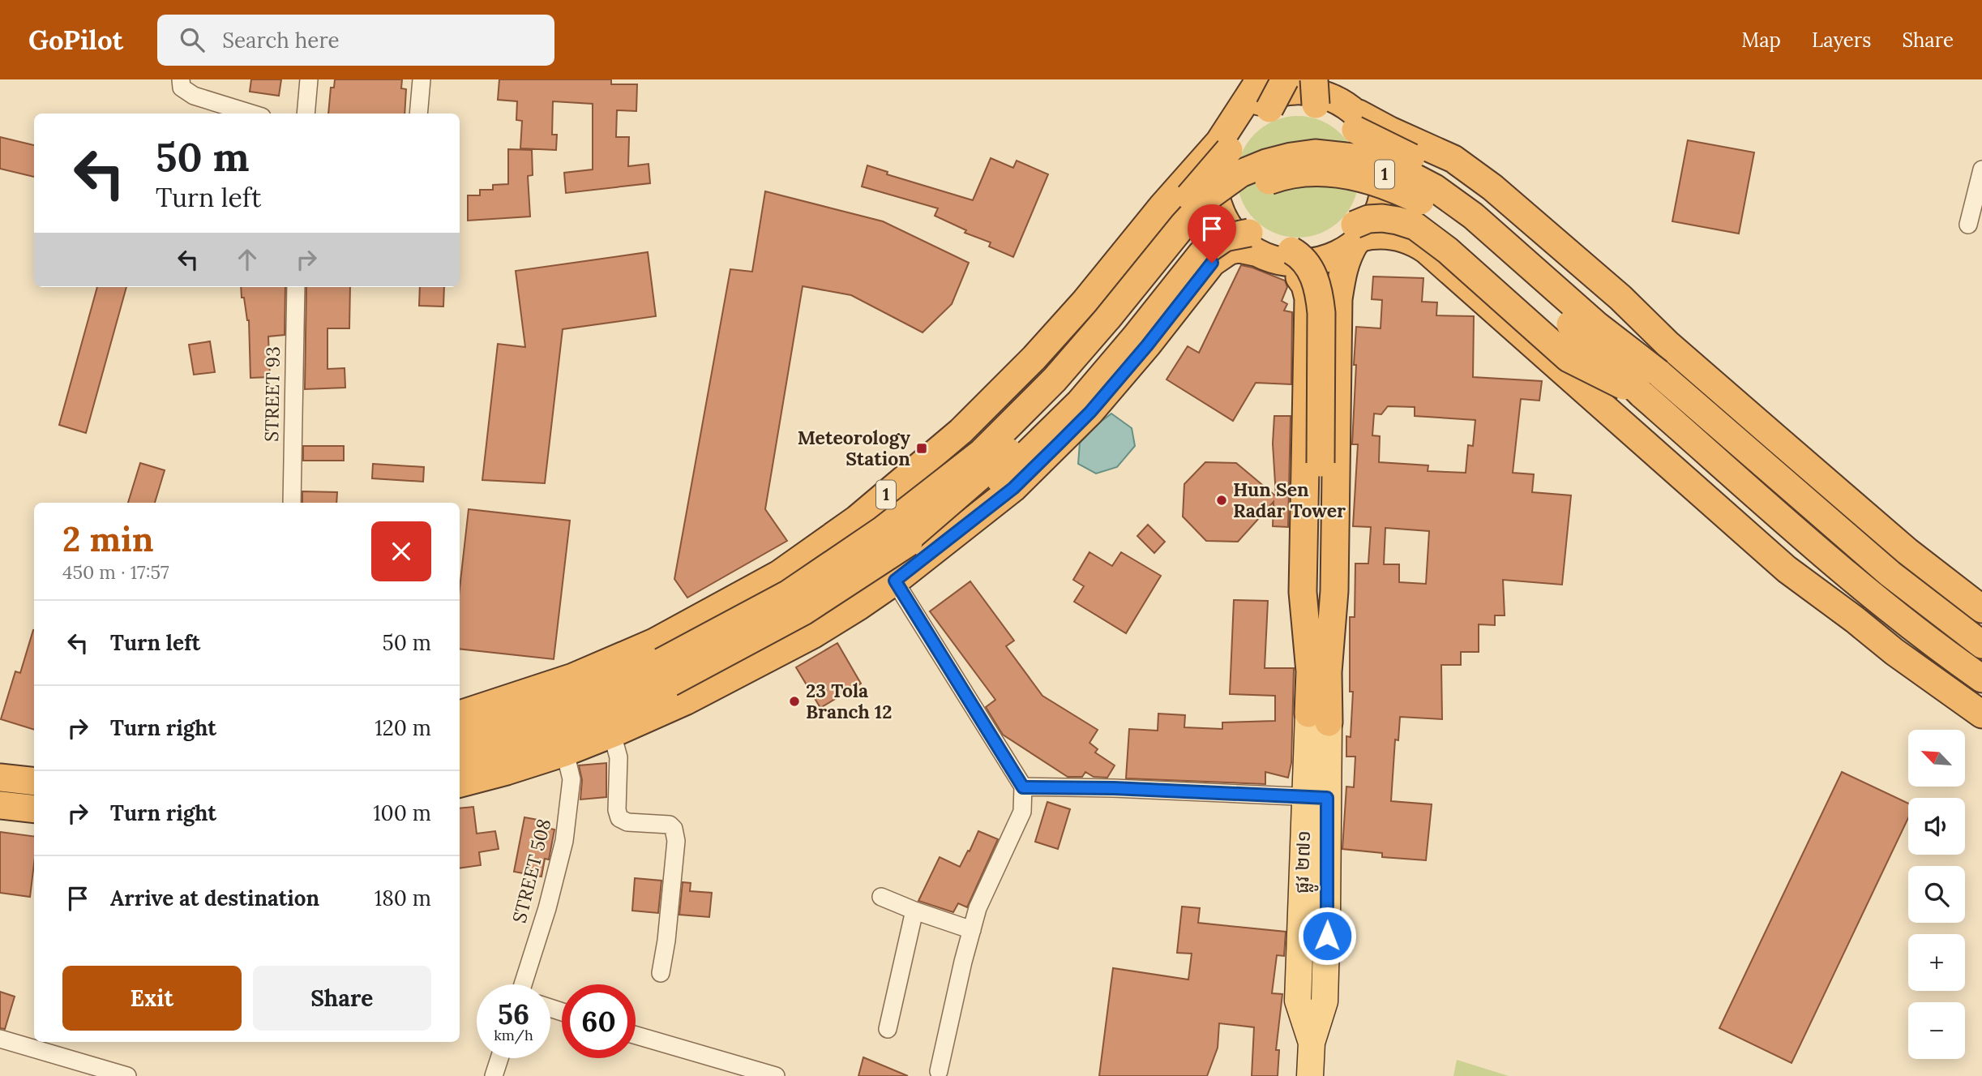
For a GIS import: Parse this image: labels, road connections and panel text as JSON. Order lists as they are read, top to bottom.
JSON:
{
  "streets": {
    "highway": ["1"],
    "main road": ["ផ្លូវ ២៧១"],
    "street": ["STREET 93", "STREET 508"]
  },
  "places": {
    "transit": ["Meteorology Station"],
    "other": ["Hun Sen Radar Tower", "23 Tola Branch 12"]
  },
  "north": "top left",
  "page": {
    "header": "GoPilot",
    "search": "Search here",
    "nav": ["Map", "Layers", "Share"],
    "turn": ["50 m", "Turn left"],
    "heading": ["2 min", "450 m · 17:57"],
    "list": [
      {
        "name": "Turn left",
        "value": "50 m"
      },
      {
        "name": "Turn right",
        "value": "120 m"
      },
      {
        "name": "Turn right",
        "value": "100 m"
      },
      {
        "name": "Arrive at destination",
        "value": "180 m"
      }
    ],
    "map_buttons": ["+", "−"],
    "buttons": ["Exit", "Share"],
    "speed": "56 km/h",
    "limit": "60"
  }
}
